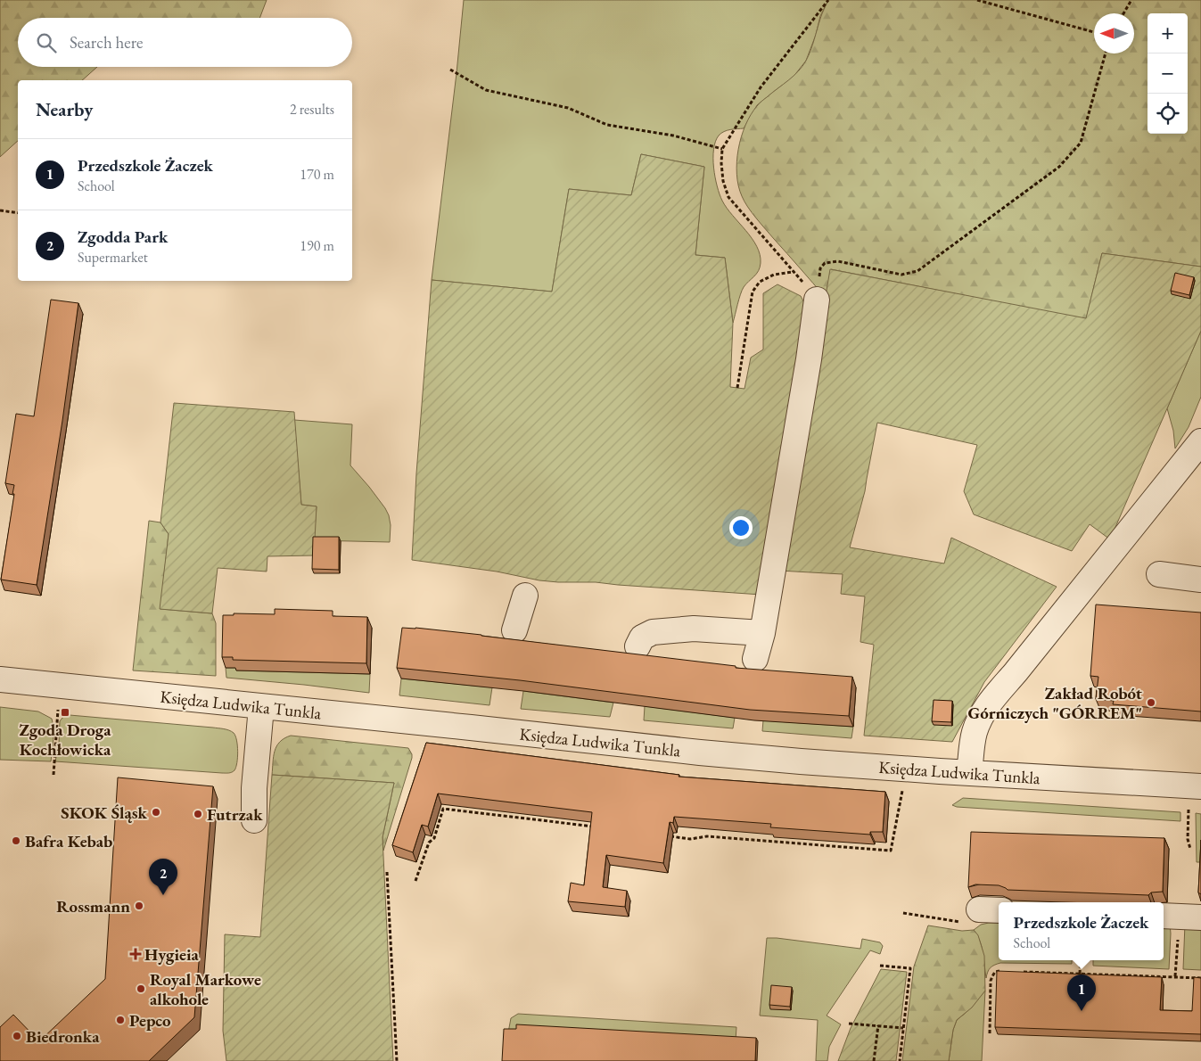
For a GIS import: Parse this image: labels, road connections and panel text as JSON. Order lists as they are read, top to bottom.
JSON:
{
  "streets": {
    "street": ["Księdza Ludwika Tunkla"]
  },
  "places": {
    "other": [
      "Zakład Robót Górniczych \"GÓRREM\"",
      "SKOK Śląsk",
      "Futrzak",
      "Bafra Kebab",
      "Rossmann",
      "Royal Markowe alkohole",
      "Pepco",
      "Biedronka"
    ],
    "transit": ["Zgoda Droga Kochłowicka"],
    "health": ["Hygieia"]
  },
  "north": "left",
  "page": {
    "map_buttons": ["+", "−"],
    "search": "Search here",
    "heading": ["Nearby", "2 results"],
    "list": [
      {
        "mark": "1",
        "name": "Przedszkole Żaczek",
        "note": "School",
        "value": "170 m"
      },
      {
        "mark": "2",
        "name": "Zgodda Park",
        "note": "Supermarket",
        "value": "190 m"
      }
    ],
    "pins": ["2", "1"],
    "popup": ["Przedszkole Żaczek", "School"]
  }
}
